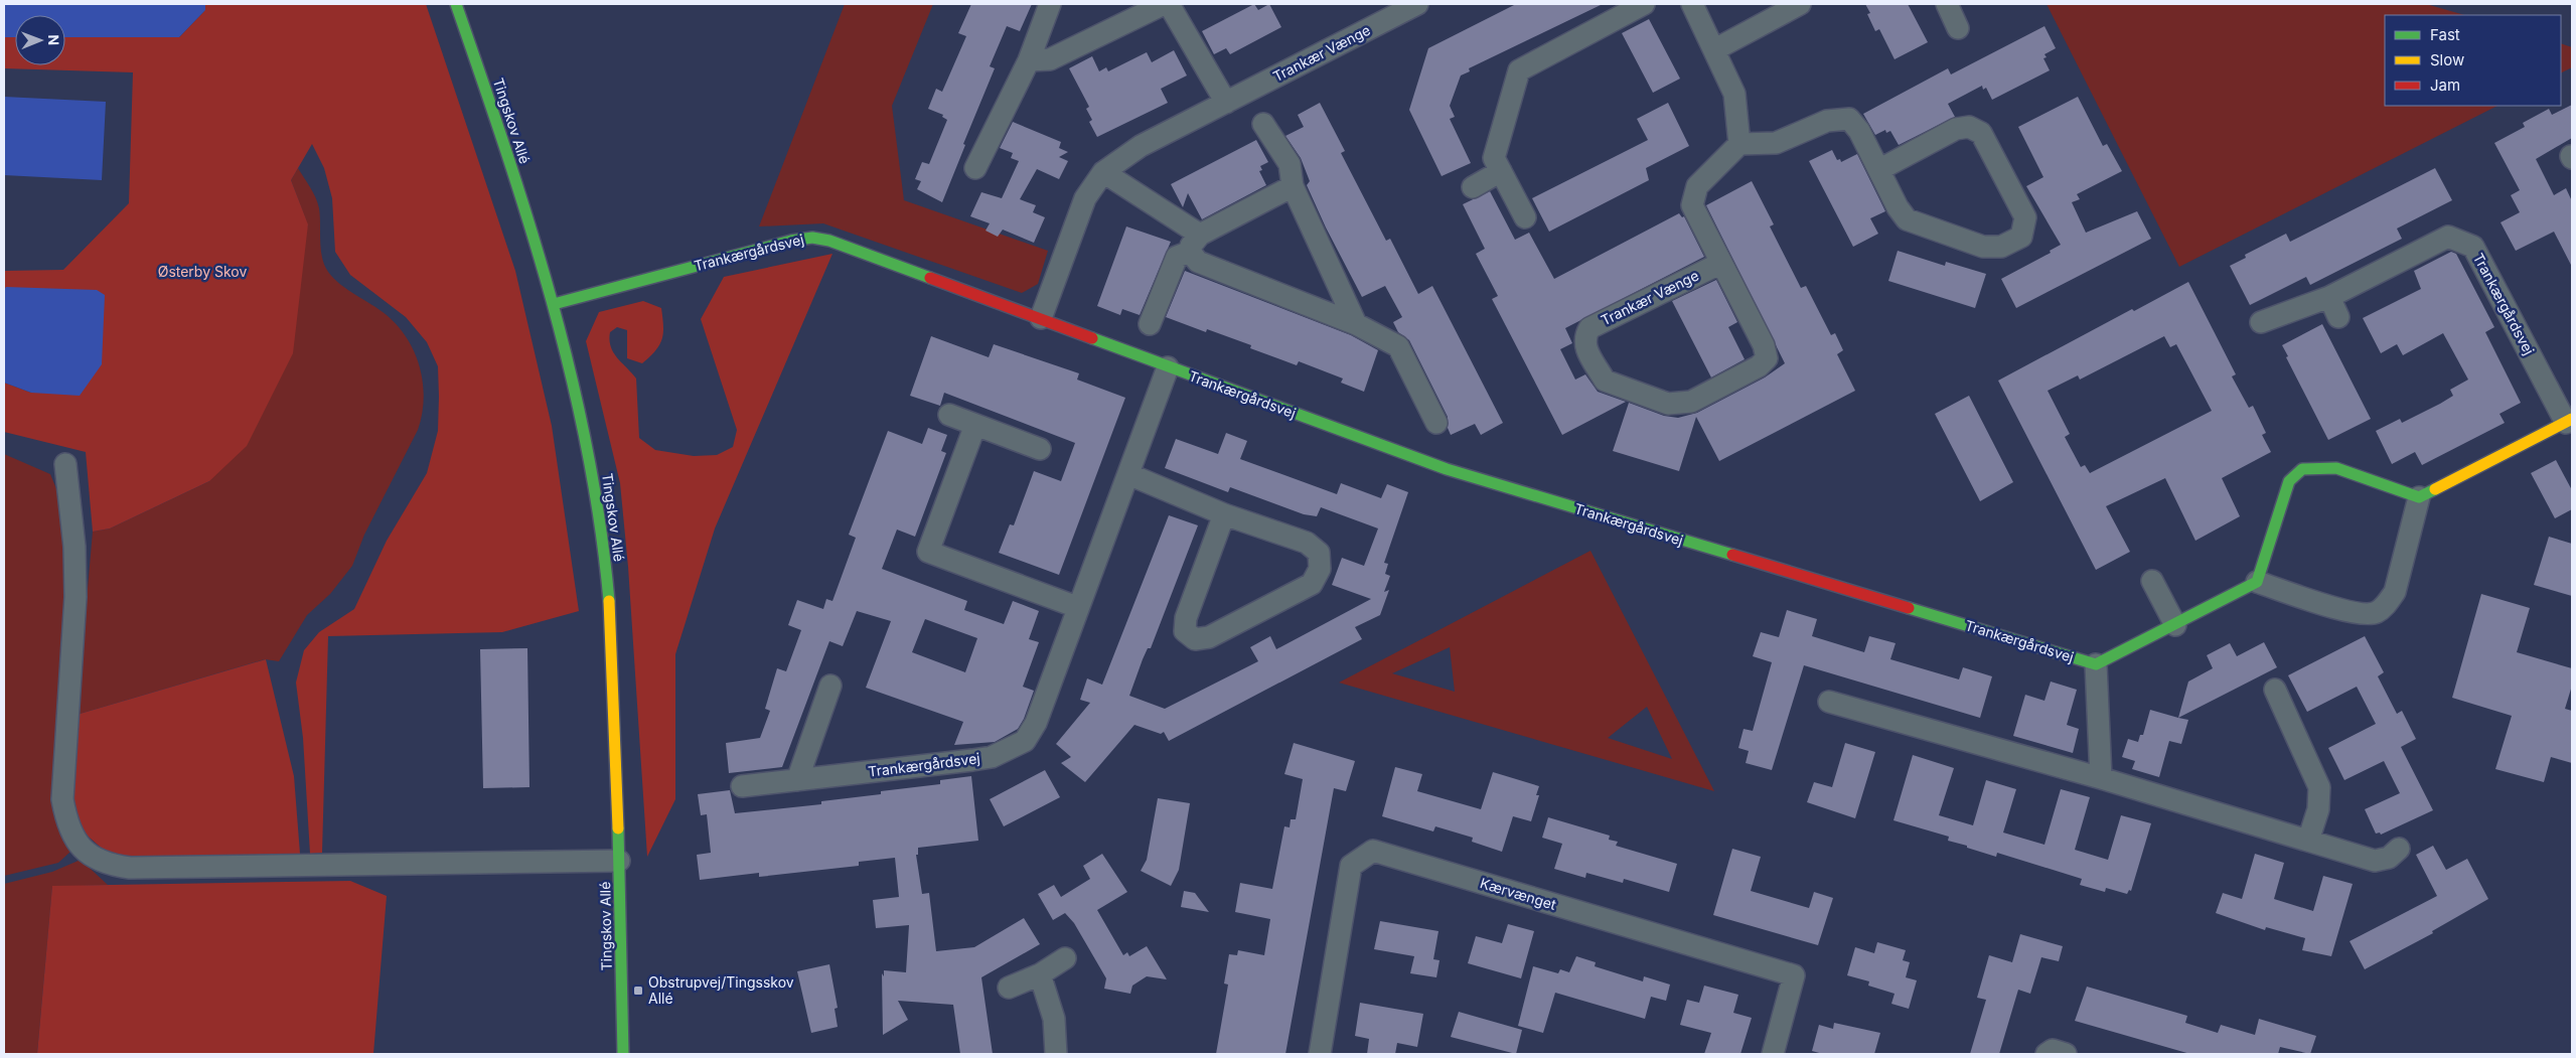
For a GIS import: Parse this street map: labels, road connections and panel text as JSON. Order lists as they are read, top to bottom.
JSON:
{
  "streets": {
    "street": [
      "Trankær Vænge",
      "Tingskov Allé",
      "Trankærgårdsvej",
      "Kærvænget"
    ]
  },
  "crossings": [
    ["Trankær Vænge", "Trankærgårdsvej"],
    ["Tingskov Allé", "Trankærgårdsvej"]
  ],
  "parks": ["Østerby Skov"],
  "places": {
    "transit": ["Obstrupvej/Tingsskov Allé"]
  },
  "legend": ["Fast", "Slow", "Jam"],
  "north": "right"
}
